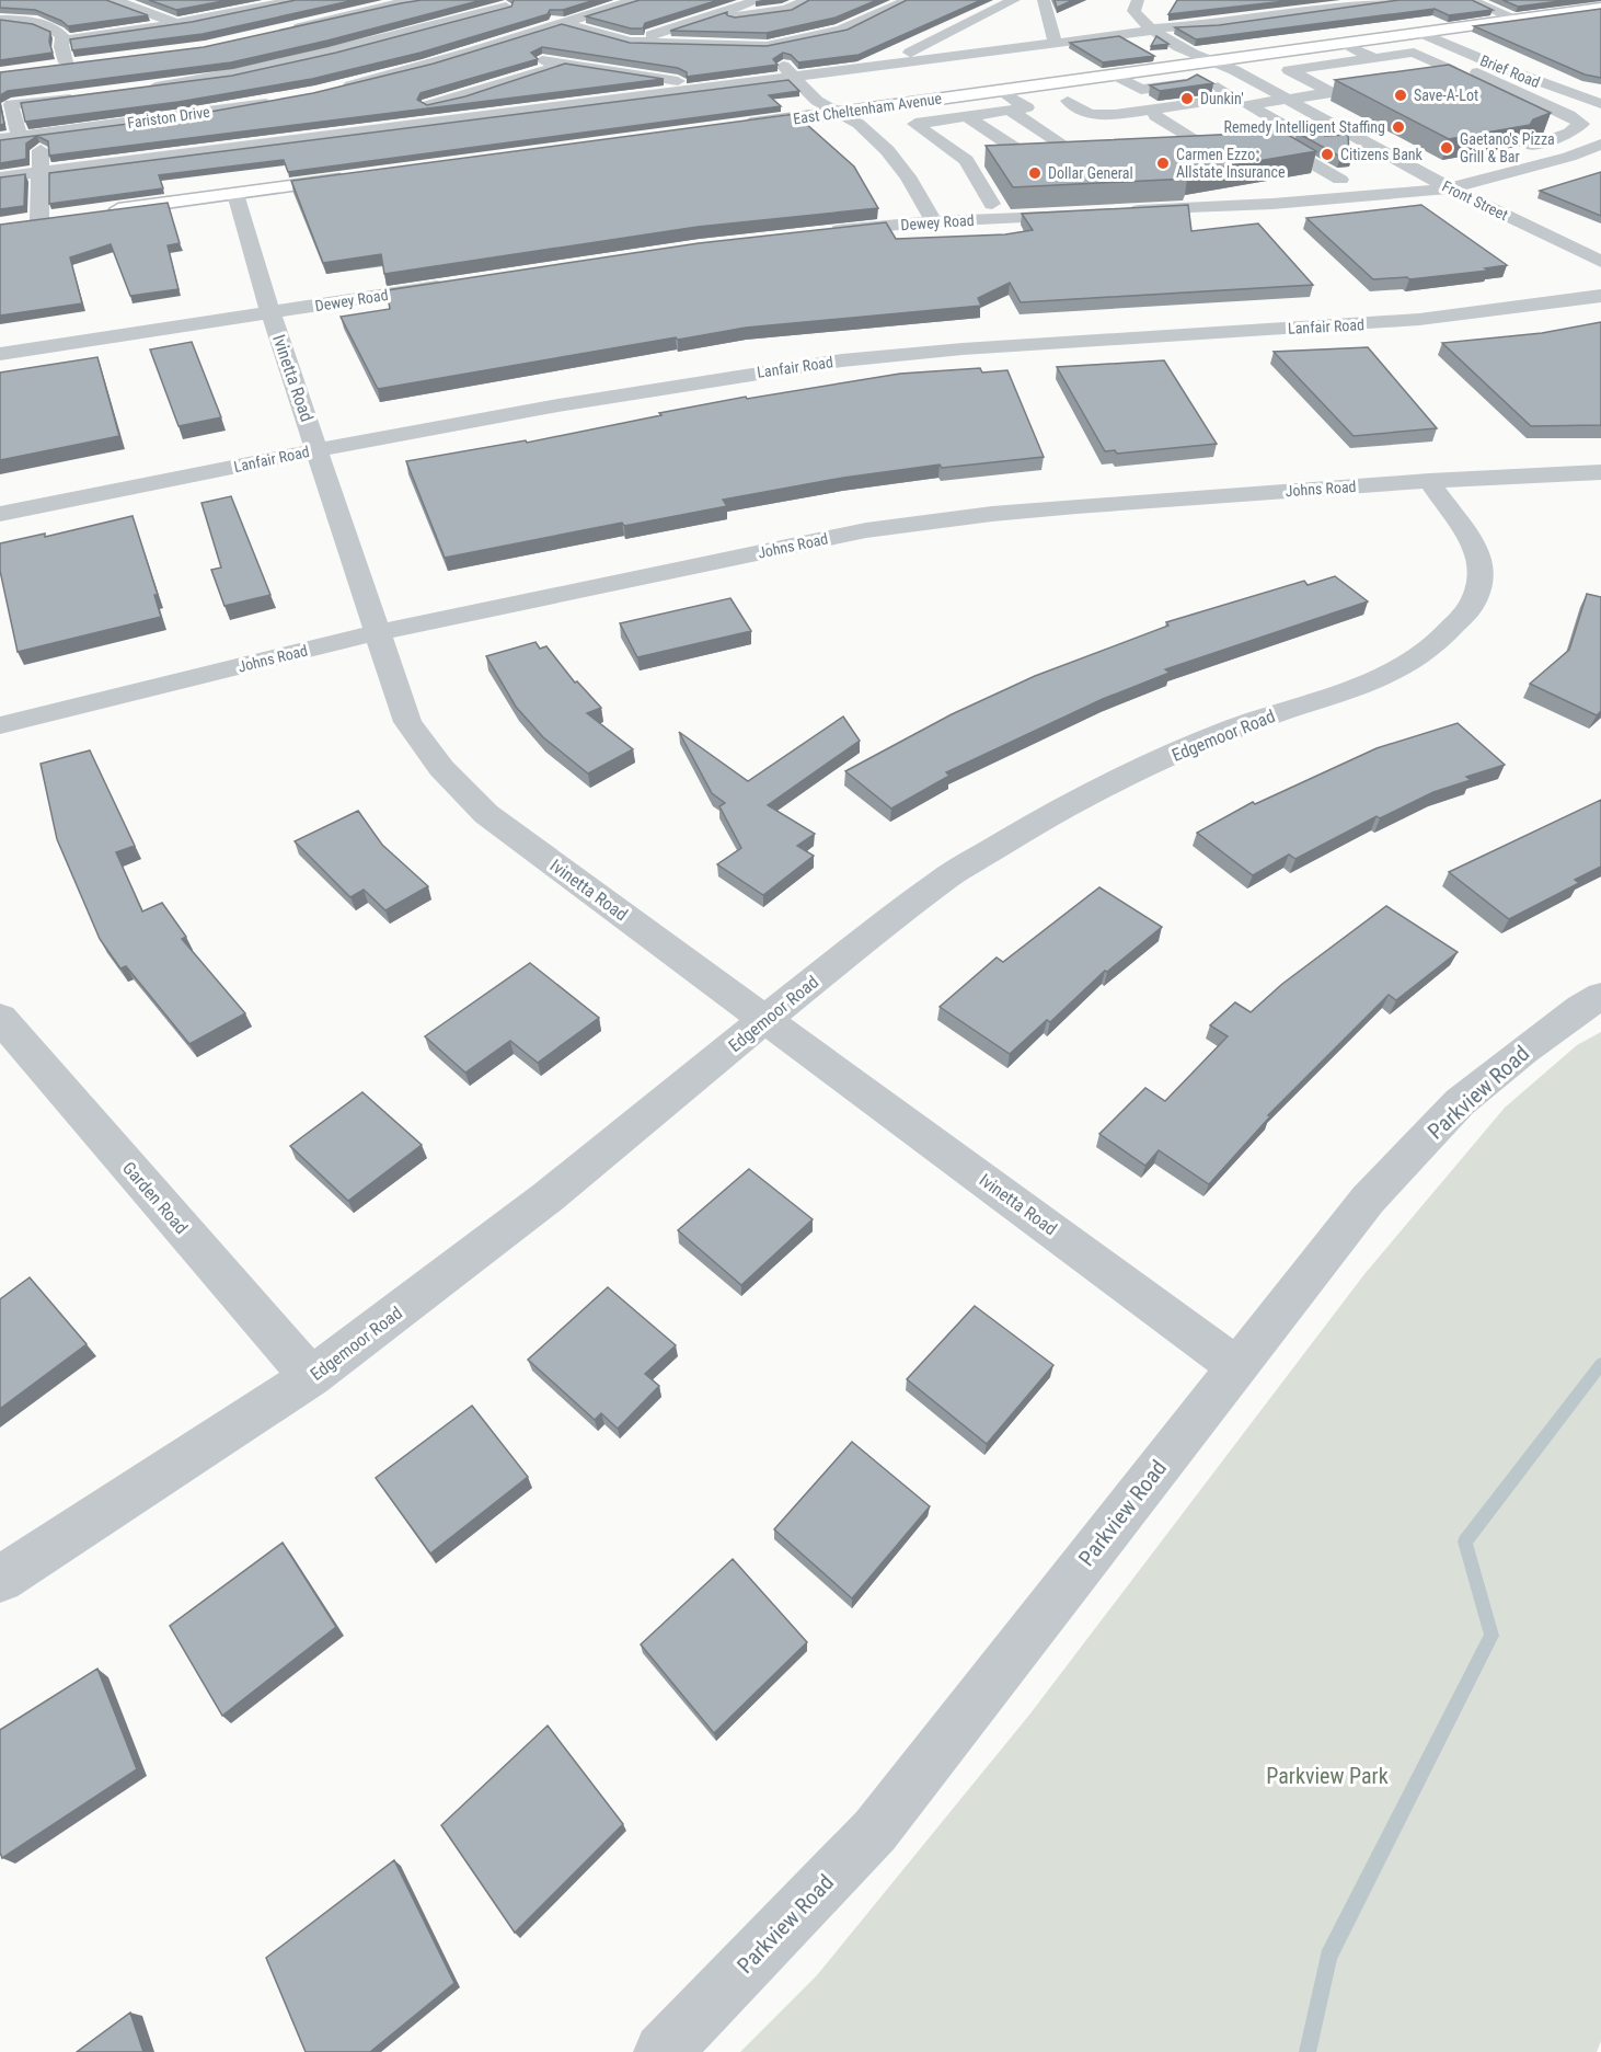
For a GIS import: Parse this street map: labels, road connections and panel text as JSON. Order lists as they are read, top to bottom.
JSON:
{
  "streets": {
    "highway": ["East Cheltenham Avenue"],
    "street": [
      "Brief Road",
      "Fariston Drive",
      "Front Street",
      "Dewey Road",
      "Lanfair Road",
      "Ivinetta Road",
      "Johns Road",
      "Edgemoor Road",
      "Parkview Road",
      "Garden Road"
    ]
  },
  "crossings": [
    ["Brief Road", "East Cheltenham Avenue"],
    ["East Cheltenham Avenue", "Front Street"],
    ["Dewey Road", "Ivinetta Road"],
    ["Lanfair Road", "Ivinetta Road"],
    ["Ivinetta Road", "Johns Road"],
    ["Ivinetta Road", "Edgemoor Road"],
    ["Ivinetta Road", "Parkview Road"],
    ["Johns Road", "Edgemoor Road"],
    ["Edgemoor Road", "Garden Road"]
  ],
  "parks": ["Parkview Park"],
  "places": [
    "Save-A-Lot",
    "Dunkin'",
    "Remedy Intelligent Staffing",
    "Gaetano's Pizza Grill & Bar",
    "Citizens Bank",
    "Carmen Ezzo: Allstate Insurance",
    "Dollar General"
  ]
}
